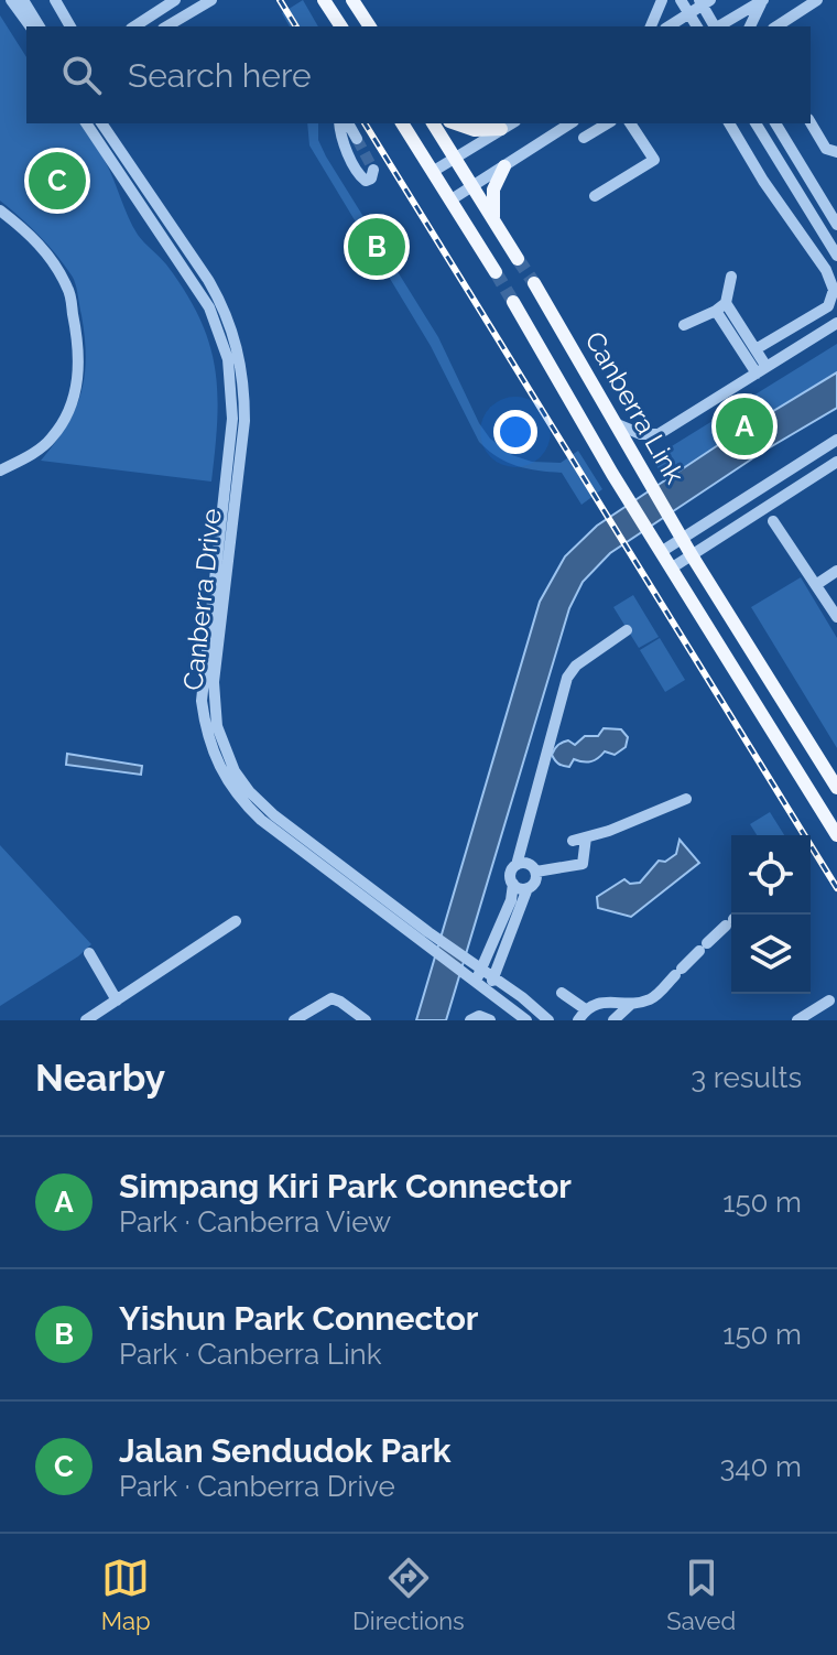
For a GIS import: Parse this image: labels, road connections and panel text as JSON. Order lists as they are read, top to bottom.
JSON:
{
  "streets": {
    "main road": ["Canberra Link"],
    "street": ["Canberra Drive"]
  },
  "page": {
    "search": "Search here",
    "pins": ["C", "B", "A"],
    "heading": ["Nearby", "3 results"],
    "list": [
      {
        "mark": "A",
        "name": "Simpang Kiri Park Connector",
        "note": "Park · Canberra View",
        "value": "150 m"
      },
      {
        "mark": "B",
        "name": "Yishun Park Connector",
        "note": "Park · Canberra Link",
        "value": "150 m"
      },
      {
        "mark": "C",
        "name": "Jalan Sendudok Park",
        "note": "Park · Canberra Drive",
        "value": "340 m"
      }
    ],
    "nav": ["Map", "Directions", "Saved"]
  }
}
